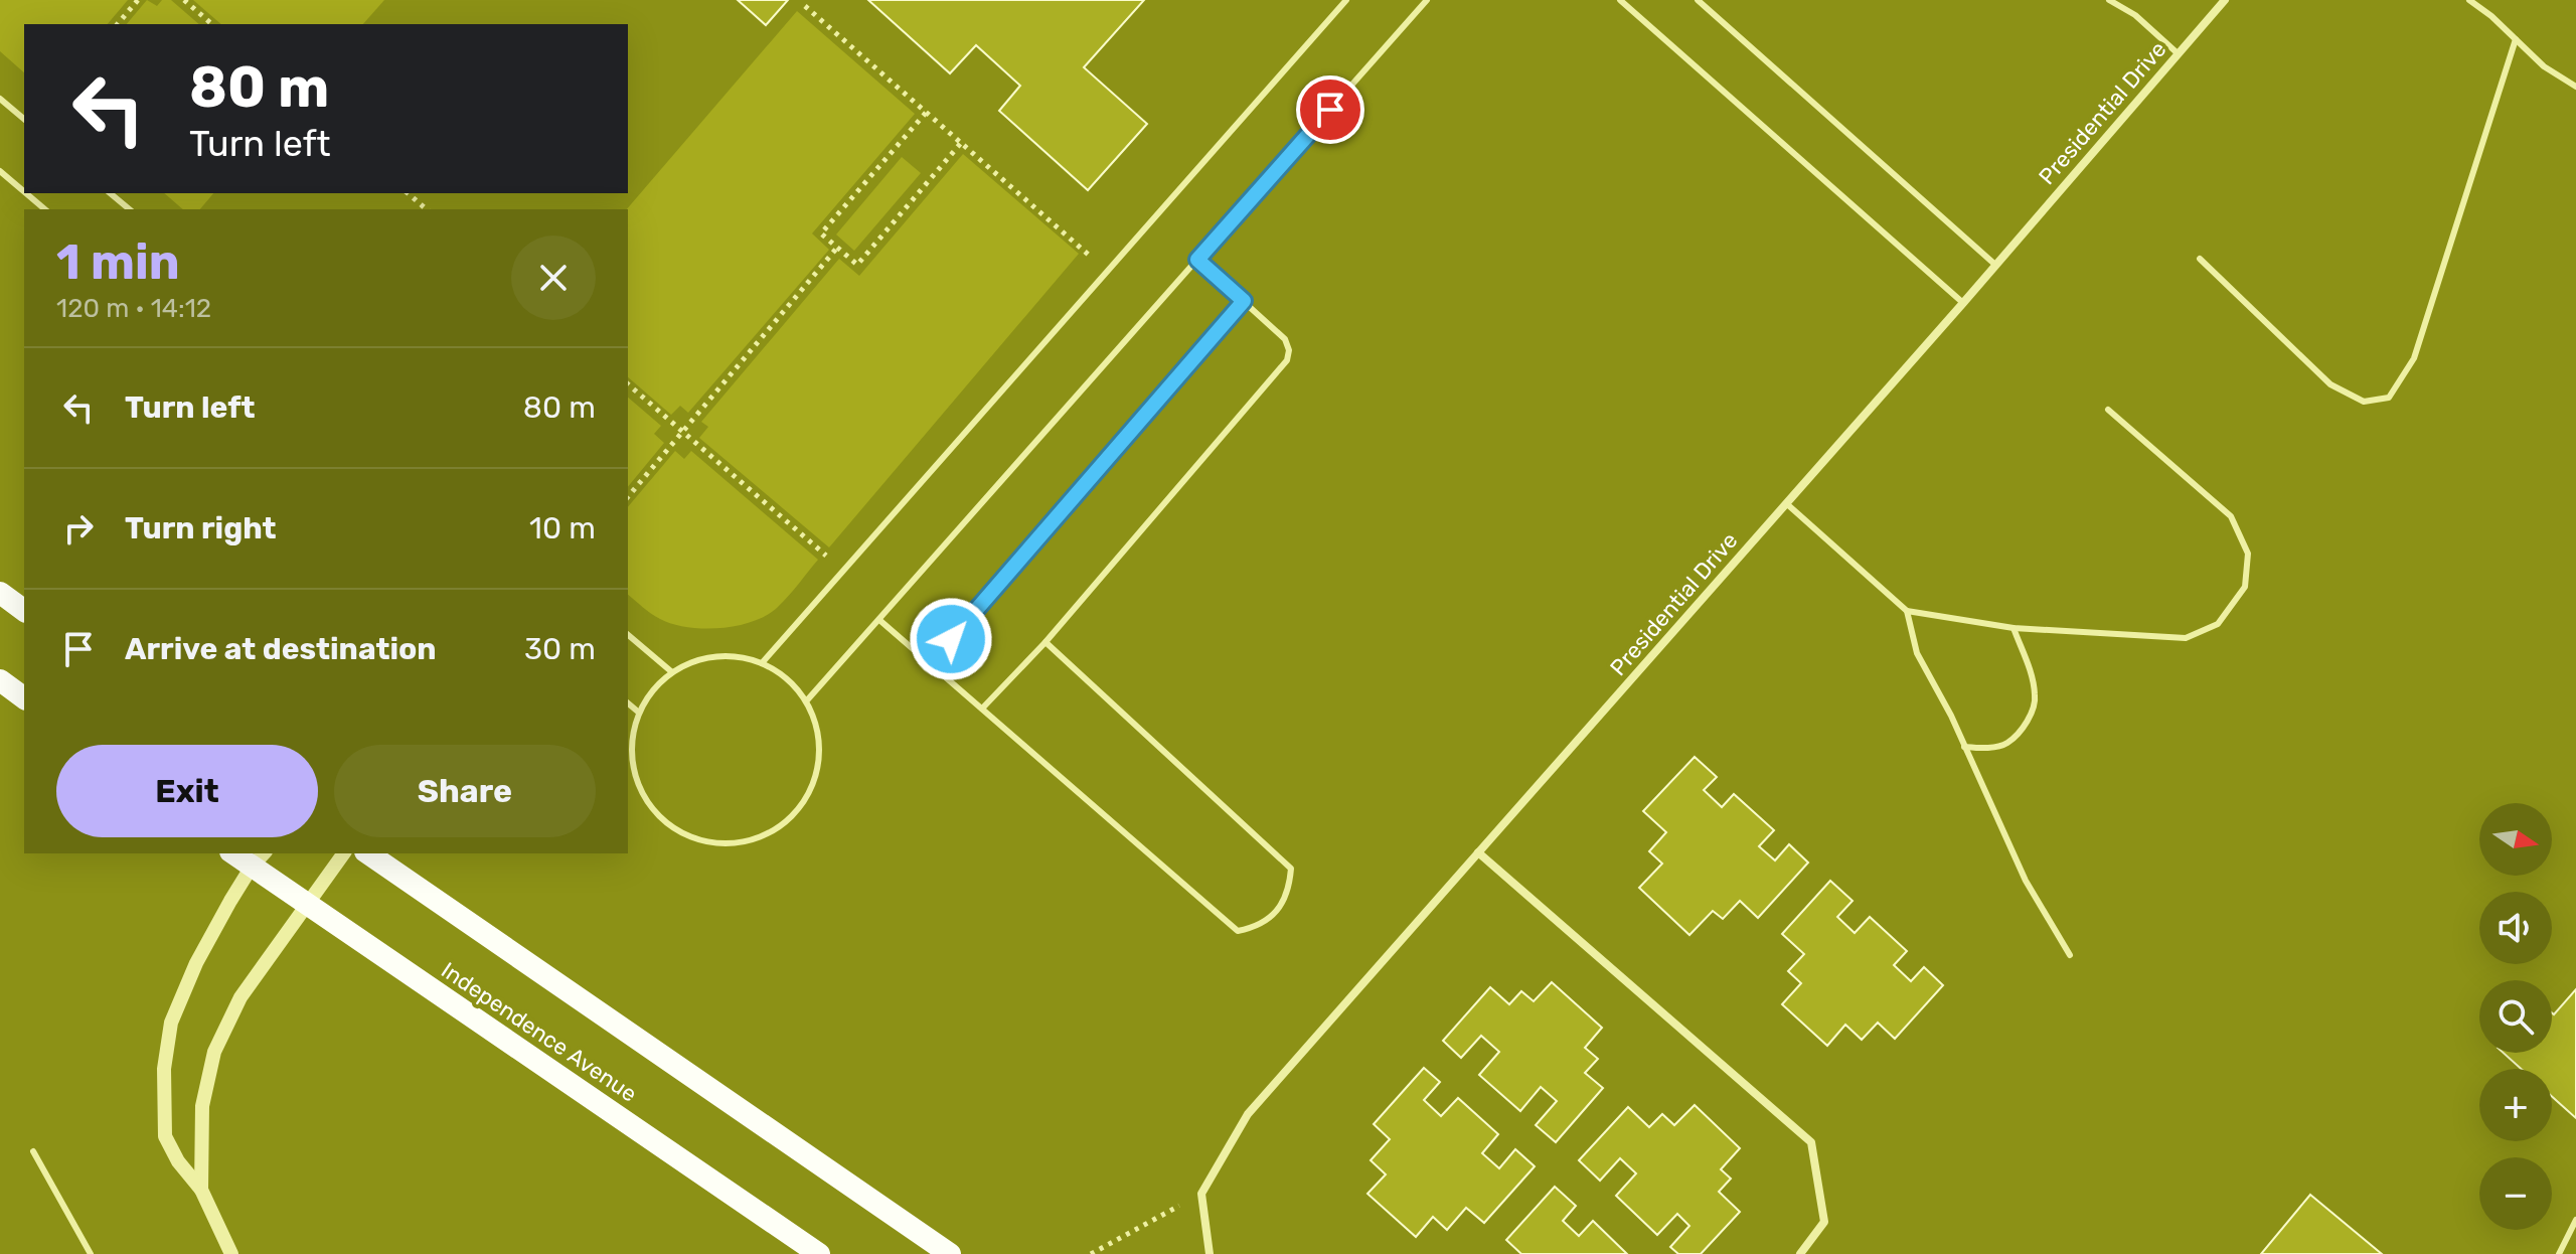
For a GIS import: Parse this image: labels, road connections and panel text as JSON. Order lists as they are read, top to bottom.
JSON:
{
  "streets": {
    "highway": ["Independence Avenue"],
    "street": ["Presidential Drive"]
  },
  "north": "right",
  "page": {
    "turn": ["80 m", "Turn left"],
    "heading": ["1 min", "120 m · 14:12"],
    "list": [
      {
        "name": "Turn left",
        "value": "80 m"
      },
      {
        "name": "Turn right",
        "value": "10 m"
      },
      {
        "name": "Arrive at destination",
        "value": "30 m"
      }
    ],
    "buttons": ["Exit", "Share"],
    "map_buttons": ["+", "−"]
  }
}
